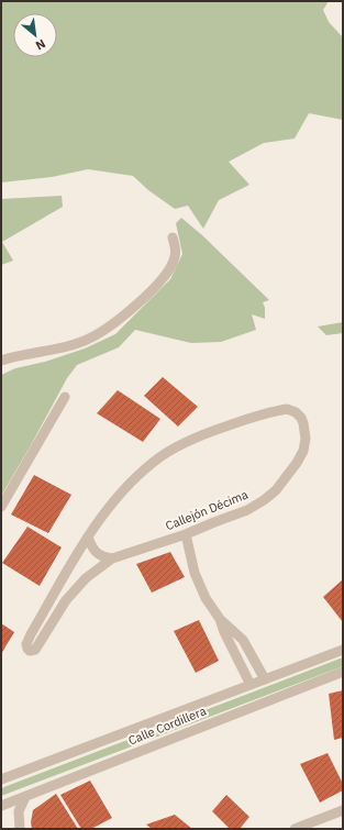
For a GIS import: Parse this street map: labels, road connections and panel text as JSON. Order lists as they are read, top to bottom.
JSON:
{
  "streets": {
    "street": ["Callejón Décima", "Calle Cordillera"]
  },
  "north": "bottom right"
}
